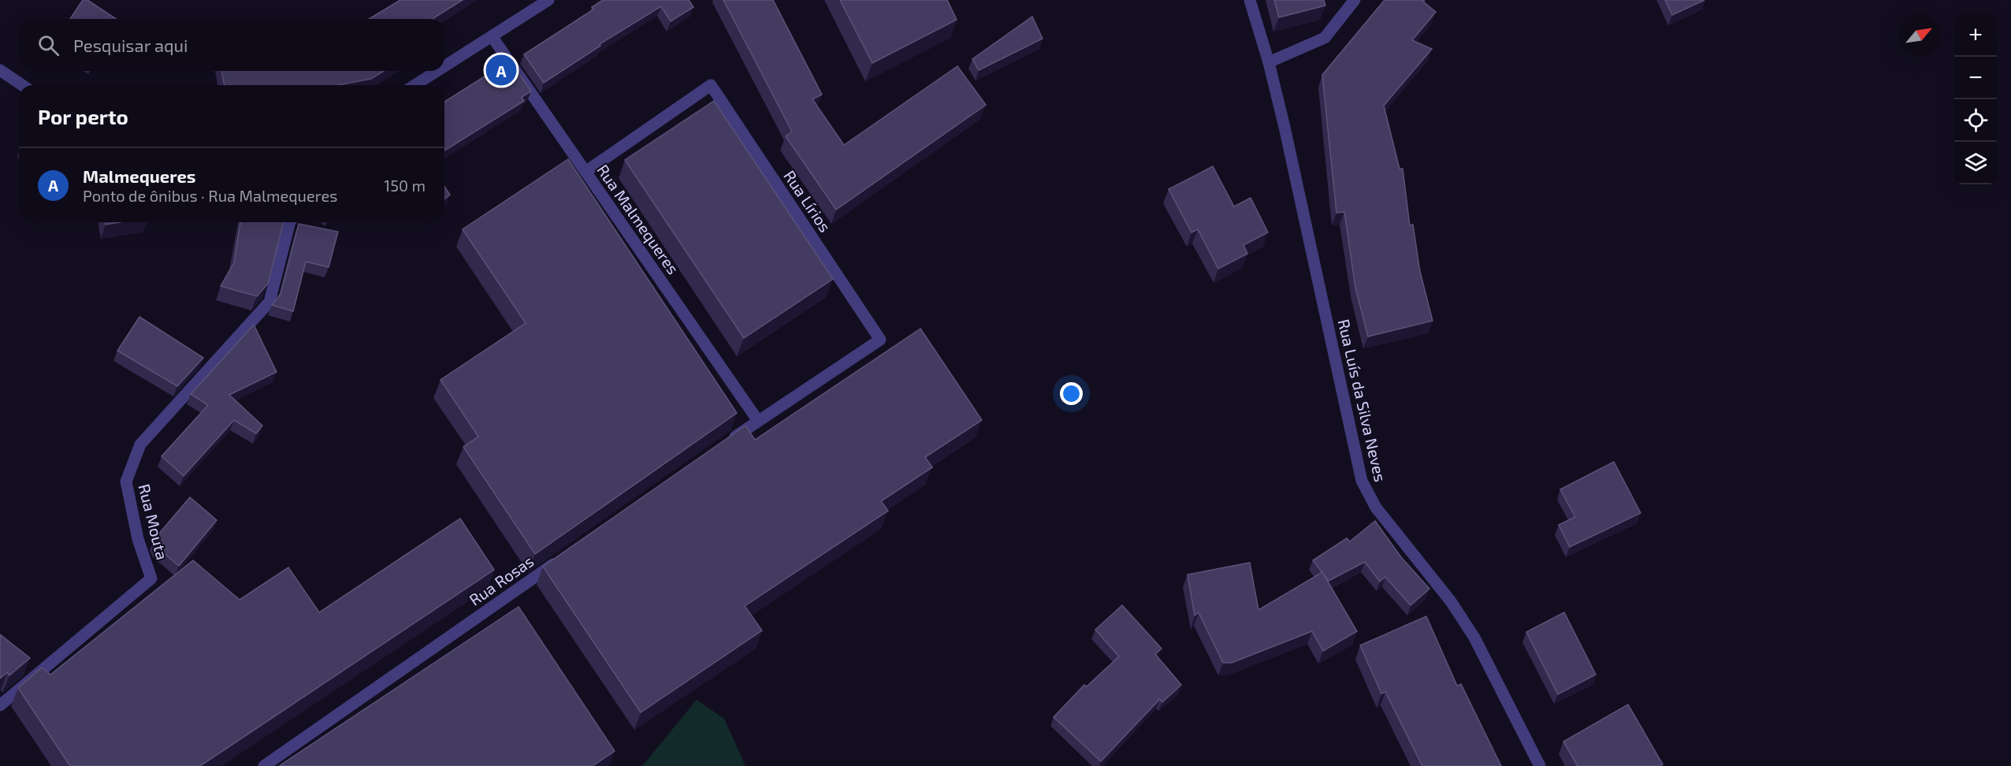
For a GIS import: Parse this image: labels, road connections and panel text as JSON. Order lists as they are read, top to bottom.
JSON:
{
  "streets": {
    "street": [
      "Rua Lírios",
      "Rua Malmequeres",
      "Rua Luís da Silva Neves",
      "Rua Mouta",
      "Rua Rosas"
    ]
  },
  "crossings": [
    ["Rua Lírios", "Rua Malmequeres"]
  ],
  "north": "top right",
  "page": {
    "map_buttons": ["+", "−"],
    "search": "Pesquisar aqui",
    "pins": "A",
    "heading": "Por perto",
    "list": [
      {
        "mark": "A",
        "name": "Malmequeres",
        "note": "Ponto de ônibus · Rua Malmequeres",
        "value": "150 m"
      }
    ]
  }
}
